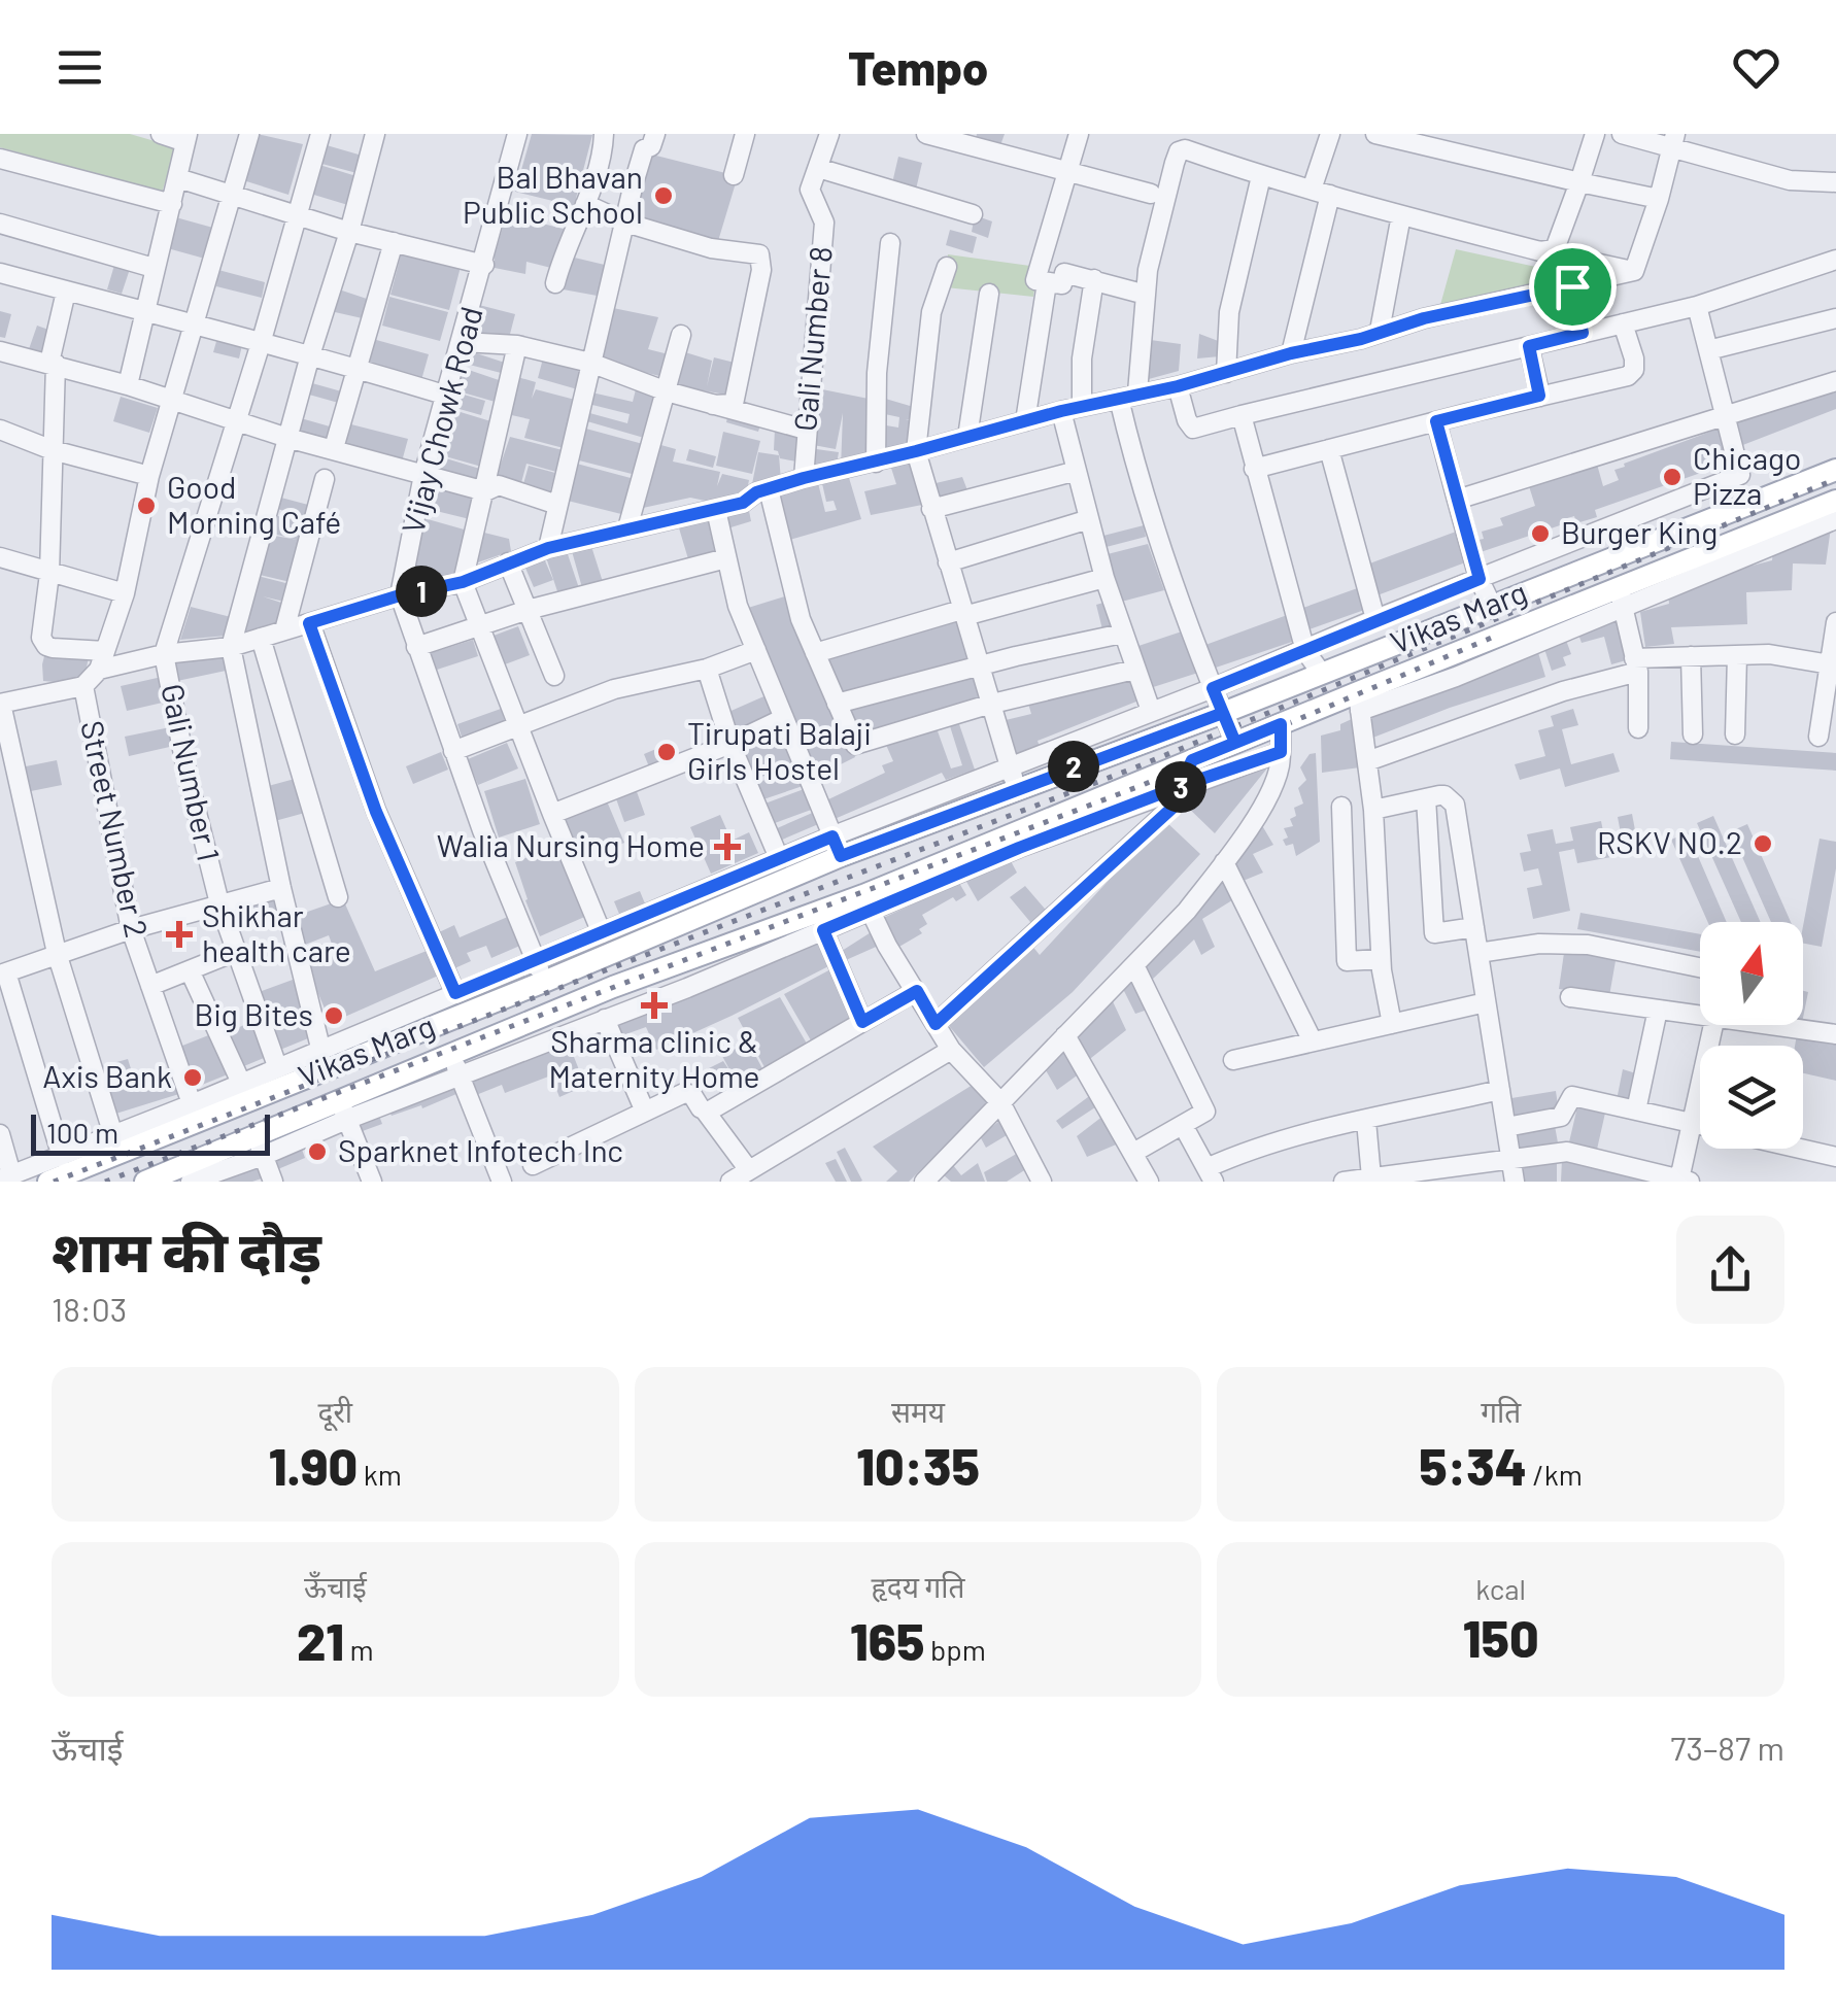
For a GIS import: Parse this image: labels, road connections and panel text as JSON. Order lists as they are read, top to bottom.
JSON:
{
  "streets": {
    "main road": ["Vikas Marg"],
    "street": [
      "Gali Number 8",
      "Vijay Chowk Road",
      "Gali Number 1",
      "Street Number 2"
    ]
  },
  "crossings": [
    ["Vijay Chowk Road", "Vikas Marg"],
    ["Vikas Marg", "Street Number 2"]
  ],
  "places": {
    "other": [
      "Bal Bhavan Public School",
      "Chicago Pizza",
      "Good Morning Café",
      "Burger King",
      "Tirupati Balaji Girls Hostel",
      "RSKV NO.2",
      "Big Bites",
      "Axis Bank",
      "Sparknet Infotech Inc"
    ],
    "health": ["Walia Nursing Home", "Shikhar health care", "Sharma clinic & Maternity Home"]
  },
  "scale_bar": "100 m",
  "north": "top",
  "page": {
    "header": "Tempo",
    "pins": ["1", "2", "3"],
    "scale": "100 m",
    "heading": ["शाम की दौड़", "18:03"],
    "stats": [
      ["दूरी", "1.90 km"],
      ["समय", "10:35"],
      ["गति", "5:34 /km"],
      ["ऊँचाई", "21 m"],
      ["हृदय गति", "165 bpm"],
      ["kcal", "150"]
    ],
    "chart": ["ऊँचाई", "73–87 m"]
  }
}
